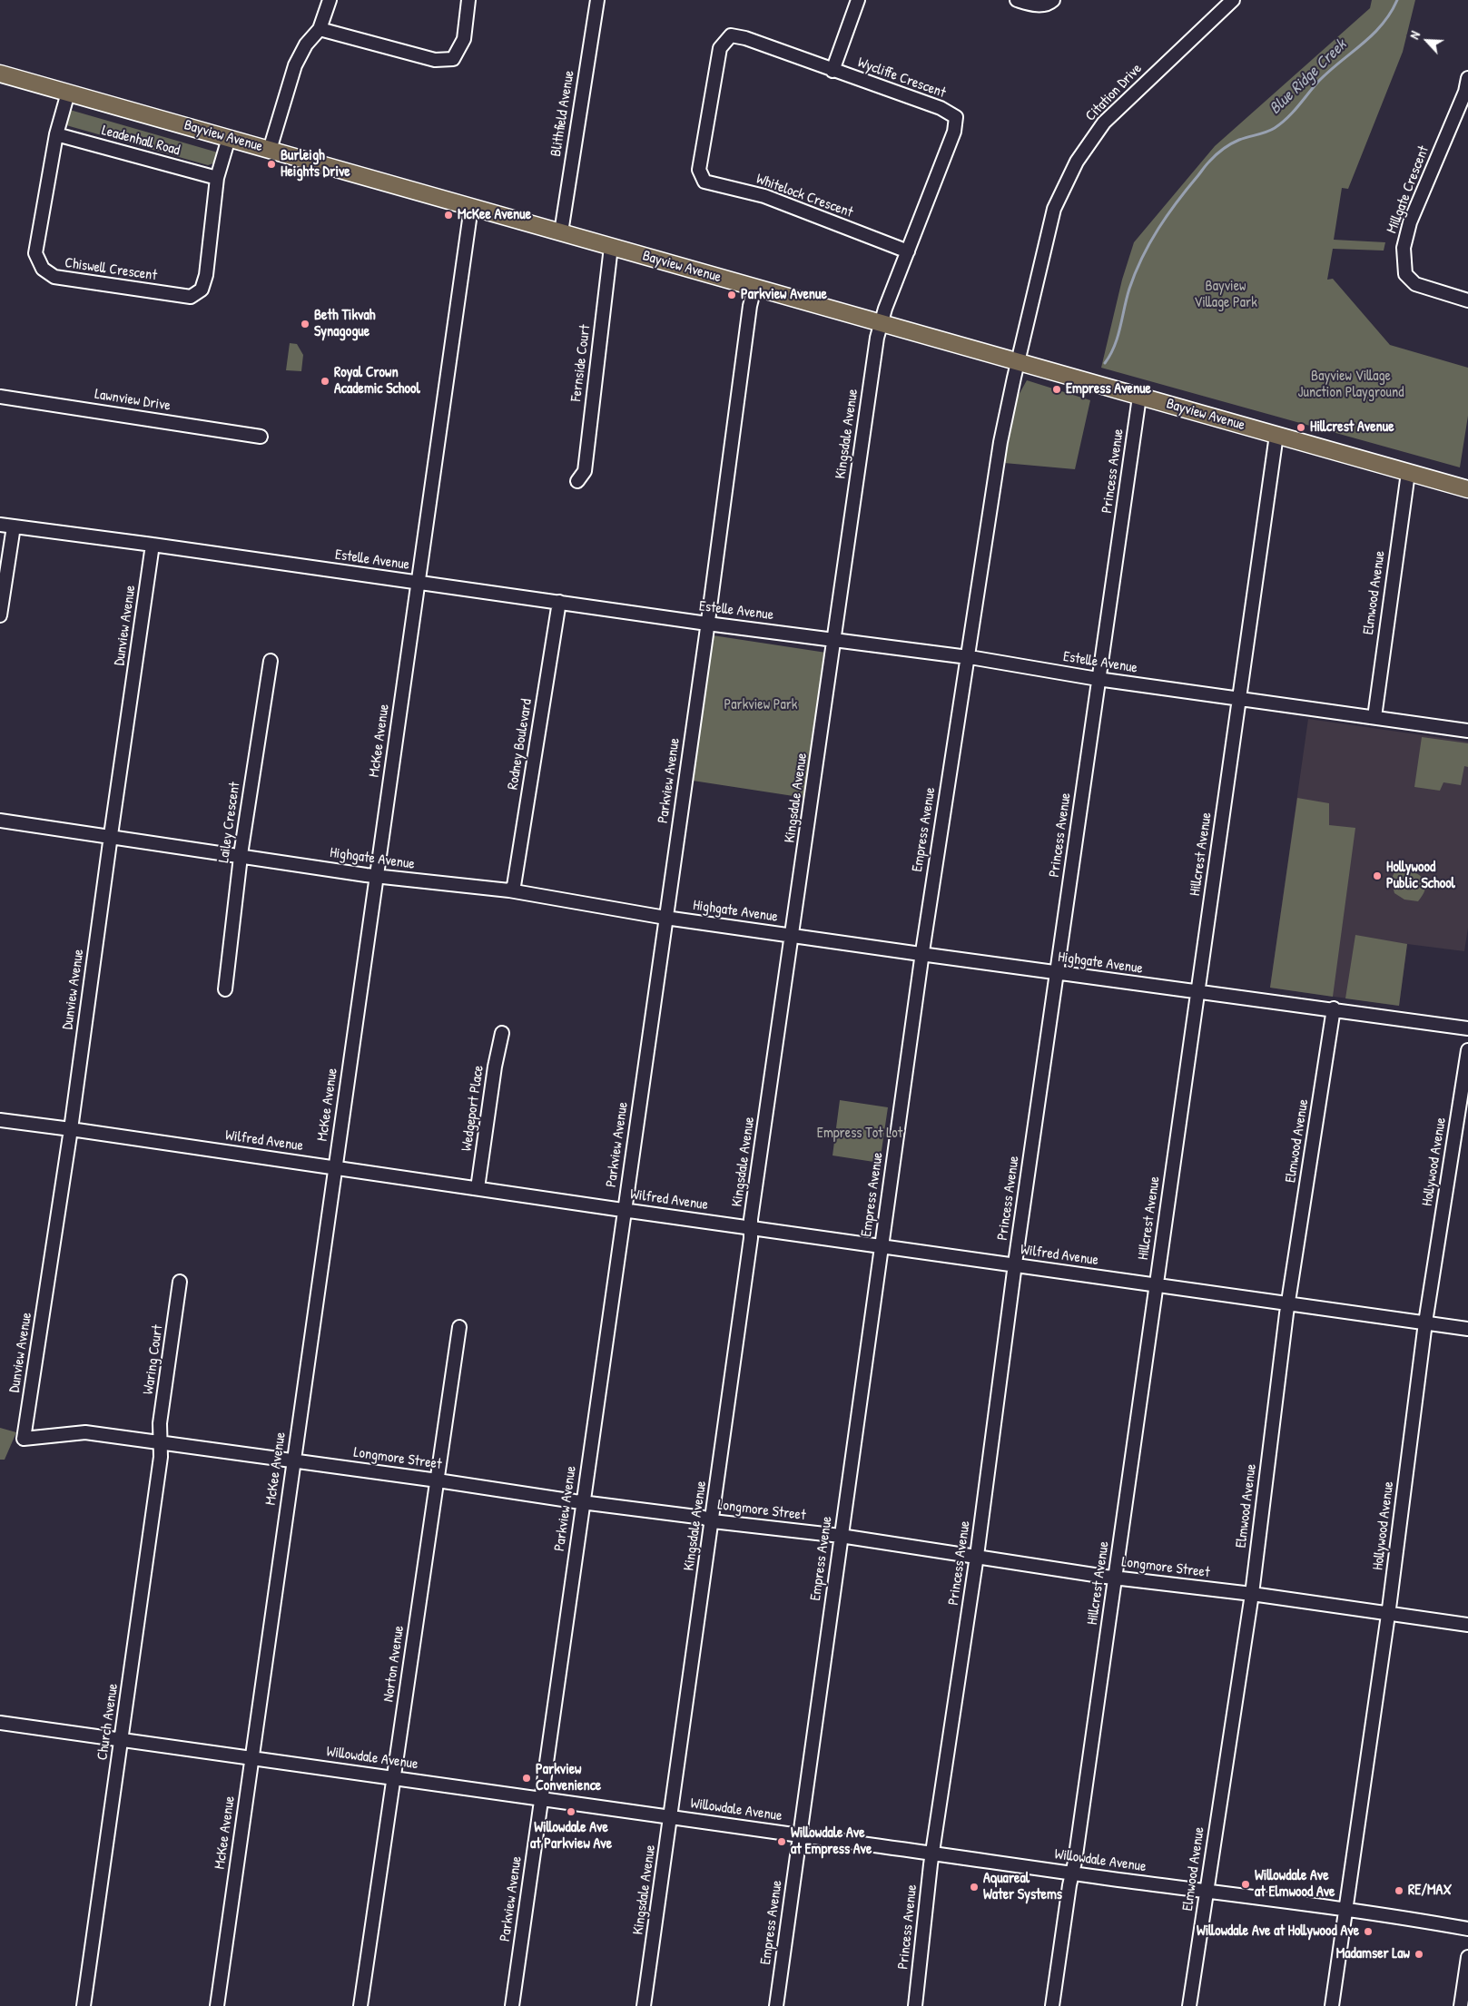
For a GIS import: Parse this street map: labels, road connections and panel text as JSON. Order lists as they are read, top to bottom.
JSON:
{
  "streets": {
    "main road": ["Bayview Avenue"],
    "street": [
      "Wycliffe Crescent",
      "Citation Drive",
      "Blithfield Avenue",
      "Leadenhall Road",
      "Millgate Crescent",
      "Whitelock Crescent",
      "Chiswell Crescent",
      "Fernside Court",
      "Lawnview Drive",
      "Kingsdale Avenue",
      "Princess Avenue",
      "Estelle Avenue",
      "Elmwood Avenue",
      "Dunview Avenue",
      "McKee Avenue",
      "Rodney Boulevard",
      "Parkview Avenue",
      "Lailey Crescent",
      "Empress Avenue",
      "Hillcrest Avenue",
      "Highgate Avenue",
      "Wedgeport Place",
      "Wilfred Avenue",
      "Hollywood Avenue",
      "Waring Court",
      "Longmore Street",
      "Norton Avenue",
      "Church Avenue",
      "Willowdale Avenue"
    ]
  },
  "crossings": [
    ["Wycliffe Crescent", "Bayview Avenue"],
    ["Wycliffe Crescent", "Whitelock Crescent"],
    ["Wycliffe Crescent", "Kingsdale Avenue"],
    ["Citation Drive", "Bayview Avenue"],
    ["Citation Drive", "Empress Avenue"],
    ["Blithfield Avenue", "Bayview Avenue"],
    ["Bayview Avenue", "Chiswell Crescent"],
    ["Bayview Avenue", "Fernside Court"],
    ["Bayview Avenue", "Kingsdale Avenue"],
    ["Bayview Avenue", "Princess Avenue"],
    ["Bayview Avenue", "Elmwood Avenue"],
    ["Bayview Avenue", "McKee Avenue"],
    ["Bayview Avenue", "Parkview Avenue"],
    ["Bayview Avenue", "Empress Avenue"],
    ["Bayview Avenue", "Hillcrest Avenue"],
    ["Leadenhall Road", "Chiswell Crescent"],
    ["Kingsdale Avenue", "Estelle Avenue"],
    ["Kingsdale Avenue", "Highgate Avenue"],
    ["Kingsdale Avenue", "Wilfred Avenue"],
    ["Kingsdale Avenue", "Longmore Street"],
    ["Kingsdale Avenue", "Willowdale Avenue"],
    ["Princess Avenue", "Estelle Avenue"],
    ["Princess Avenue", "Highgate Avenue"],
    ["Princess Avenue", "Wilfred Avenue"],
    ["Princess Avenue", "Longmore Street"],
    ["Princess Avenue", "Willowdale Avenue"],
    ["Estelle Avenue", "Elmwood Avenue"],
    ["Estelle Avenue", "Dunview Avenue"],
    ["Estelle Avenue", "McKee Avenue"],
    ["Estelle Avenue", "Rodney Boulevard"],
    ["Estelle Avenue", "Parkview Avenue"],
    ["Estelle Avenue", "Empress Avenue"],
    ["Estelle Avenue", "Hillcrest Avenue"],
    ["Elmwood Avenue", "Highgate Avenue"],
    ["Elmwood Avenue", "Wilfred Avenue"],
    ["Elmwood Avenue", "Longmore Street"],
    ["Elmwood Avenue", "Willowdale Avenue"],
    ["Dunview Avenue", "Highgate Avenue"],
    ["Dunview Avenue", "Wilfred Avenue"],
    ["Dunview Avenue", "Longmore Street"],
    ["McKee Avenue", "Highgate Avenue"],
    ["McKee Avenue", "Wilfred Avenue"],
    ["McKee Avenue", "Longmore Street"],
    ["McKee Avenue", "Willowdale Avenue"],
    ["Rodney Boulevard", "Highgate Avenue"],
    ["Parkview Avenue", "Highgate Avenue"],
    ["Parkview Avenue", "Wilfred Avenue"],
    ["Parkview Avenue", "Longmore Street"],
    ["Parkview Avenue", "Willowdale Avenue"],
    ["Lailey Crescent", "Highgate Avenue"],
    ["Empress Avenue", "Highgate Avenue"],
    ["Empress Avenue", "Wilfred Avenue"],
    ["Empress Avenue", "Longmore Street"],
    ["Empress Avenue", "Willowdale Avenue"],
    ["Hillcrest Avenue", "Highgate Avenue"],
    ["Hillcrest Avenue", "Wilfred Avenue"],
    ["Hillcrest Avenue", "Longmore Street"],
    ["Hillcrest Avenue", "Willowdale Avenue"],
    ["Wedgeport Place", "Wilfred Avenue"],
    ["Wilfred Avenue", "Hollywood Avenue"],
    ["Hollywood Avenue", "Longmore Street"],
    ["Hollywood Avenue", "Willowdale Avenue"],
    ["Waring Court", "Longmore Street"],
    ["Waring Court", "Church Avenue"],
    ["Longmore Street", "Norton Avenue"],
    ["Longmore Street", "Church Avenue"],
    ["Norton Avenue", "Willowdale Avenue"],
    ["Church Avenue", "Willowdale Avenue"]
  ],
  "water": ["Blue Ridge Creek"],
  "parks": [
    "Bayview Village Park",
    "Bayview Village Junction Playground",
    "Parkview Park",
    "Empress Tot Lot"
  ],
  "places": [
    "Burleigh Heights Drive",
    "McKee Avenue",
    "Parkview Avenue",
    "Beth Tikvah Synagogue",
    "Royal Crown Academic School",
    "Empress Avenue",
    "Hillcrest Avenue",
    "Hollywood Public School",
    "Parkview Convenience",
    "Willowdale Ave at Parkview Ave",
    "Willowdale Ave at Empress Ave",
    "Willowdale Ave at Elmwood Ave",
    "Aquareal Water Systems",
    "RE/MAX",
    "Willowdale Ave at Hollywood Ave",
    "Madamser Law"
  ],
  "north": "top left"
}
